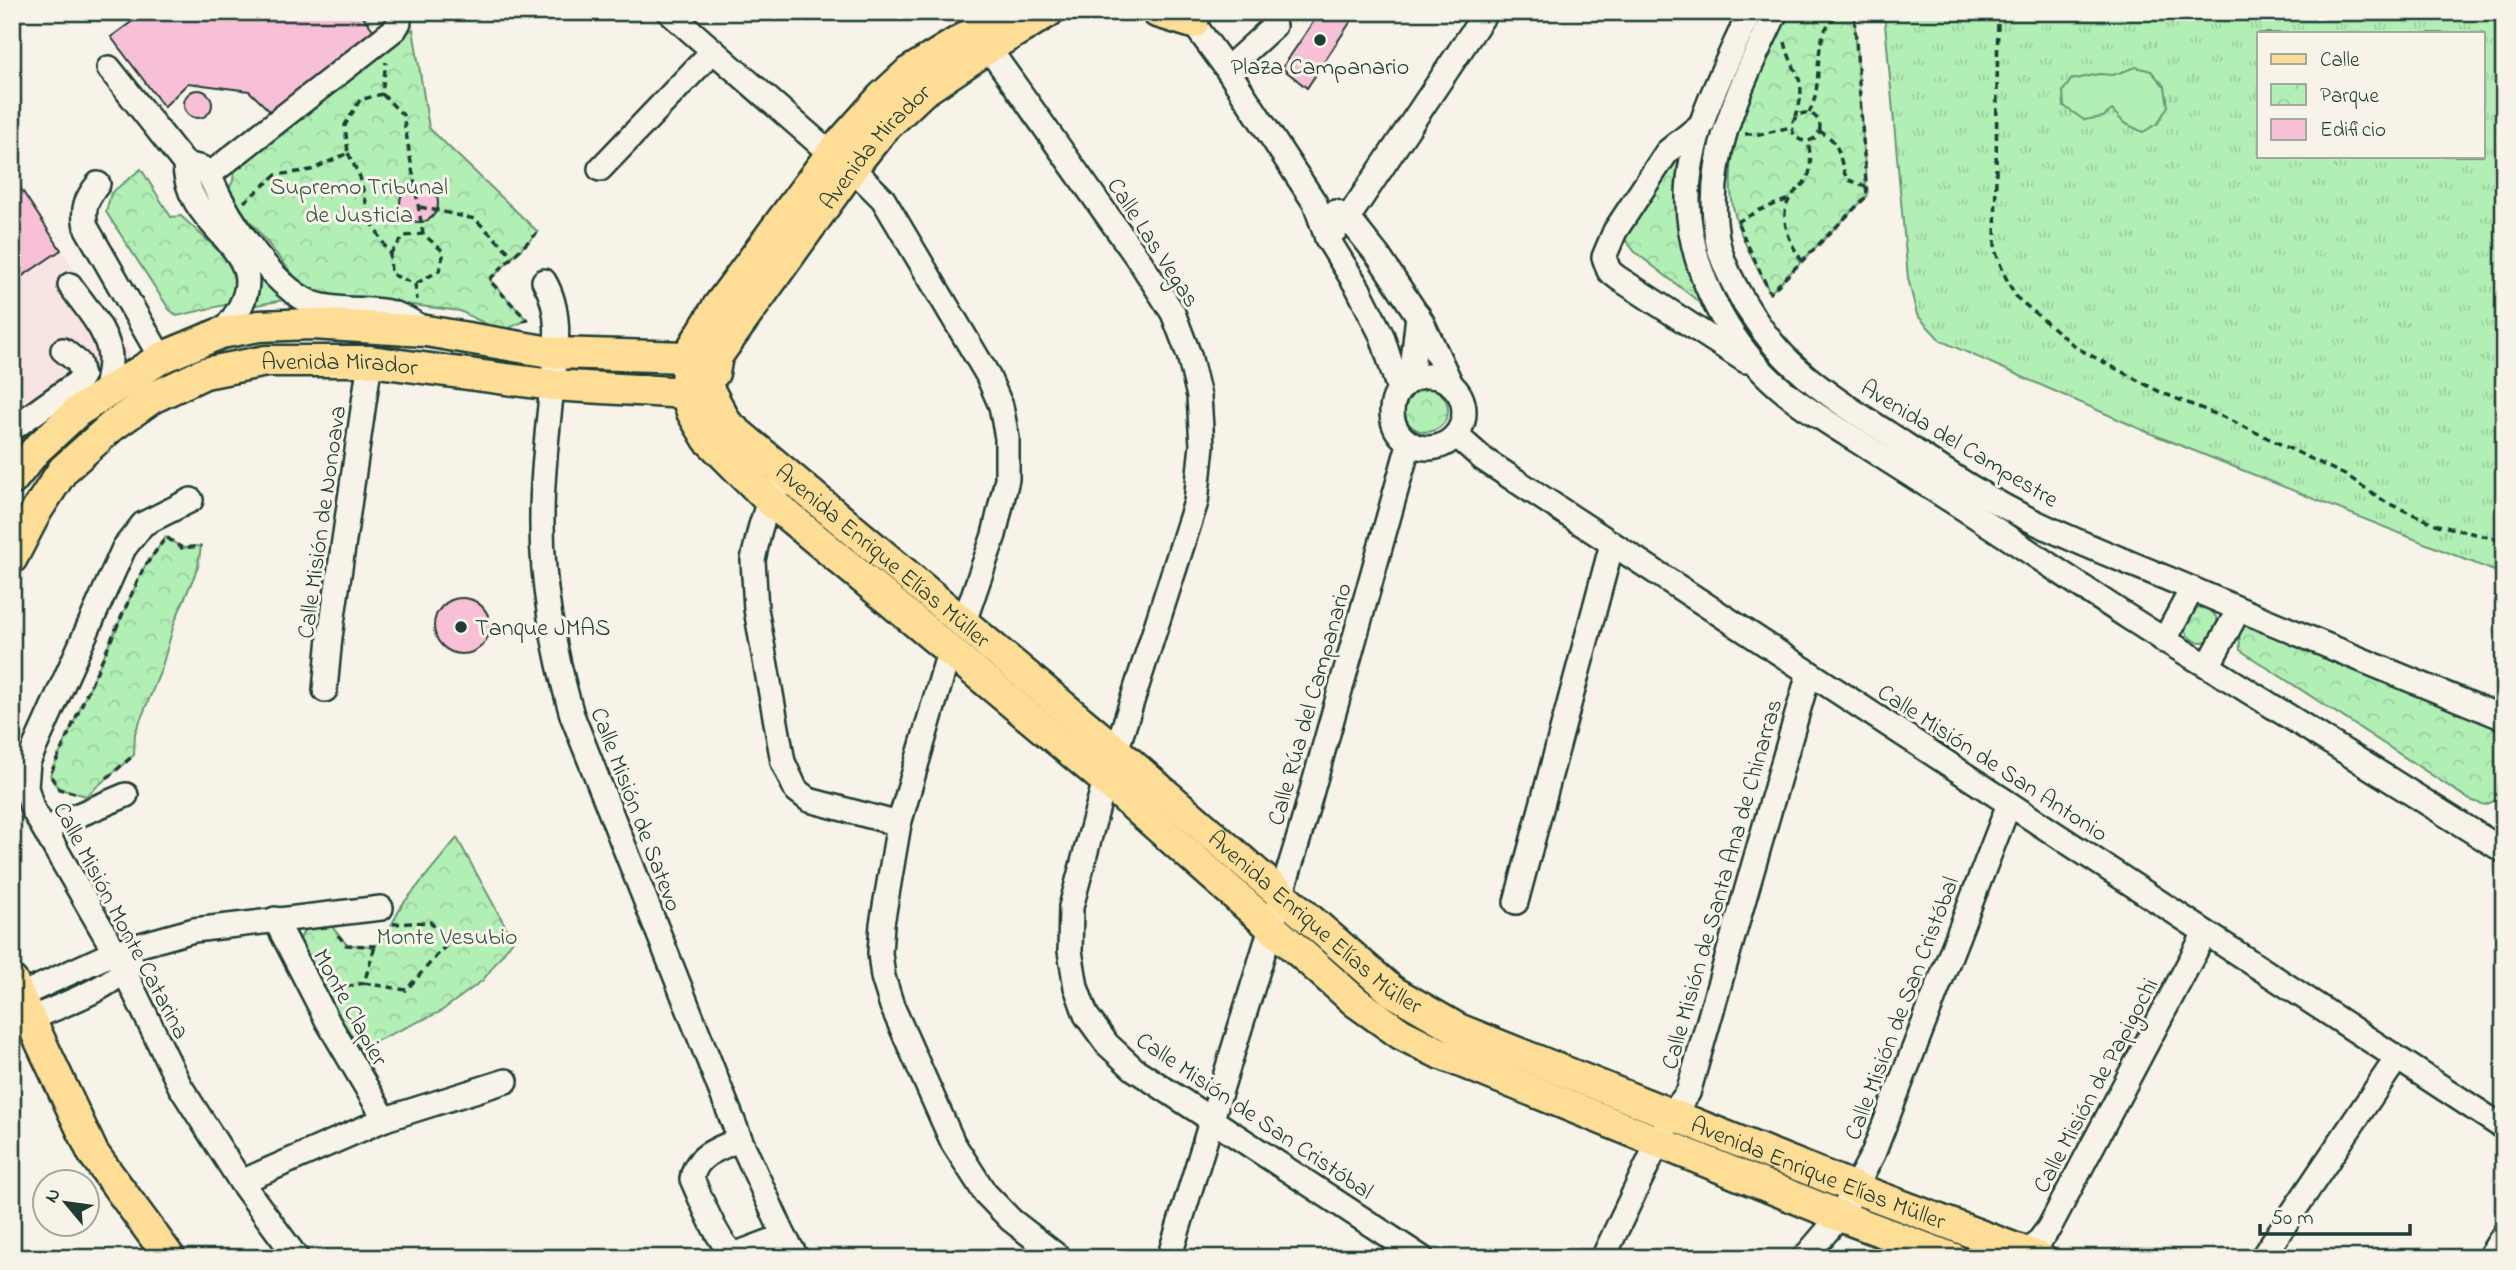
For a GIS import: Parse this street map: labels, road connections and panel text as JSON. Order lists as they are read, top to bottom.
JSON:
{
  "streets": {
    "main road": ["Avenida Mirador", "Avenida Enrique Elías Müller"],
    "street": [
      "Calle Las Vegas",
      "Avenida del Campestre",
      "Calle Misión de Nonoava",
      "Calle Rúa del Campanario",
      "Calle Misión de San Antonio",
      "Calle Misión de Satevo",
      "Calle Misión de Santa Ana de Chinarras",
      "Calle Misión Monte Catarina",
      "Monte Clapier",
      "Calle Misión de San Cristóbal",
      "Calle Misión de Papigochi"
    ]
  },
  "crossings": [
    ["Avenida Mirador", "Calle Las Vegas"],
    ["Avenida Mirador", "Calle Misión de Nonoava"],
    ["Avenida Mirador", "Avenida Enrique Elías Müller"],
    ["Avenida Mirador", "Calle Misión de Satevo"],
    ["Calle Las Vegas", "Avenida Enrique Elías Müller"],
    ["Calle Las Vegas", "Calle Misión de San Cristóbal"],
    ["Avenida Enrique Elías Müller", "Calle Rúa del Campanario"],
    ["Avenida Enrique Elías Müller", "Calle Misión de Santa Ana de Chinarras"],
    ["Avenida Enrique Elías Müller", "Calle Misión de San Cristóbal"],
    ["Avenida Enrique Elías Müller", "Calle Misión de Papigochi"],
    ["Calle Rúa del Campanario", "Calle Misión de San Antonio"],
    ["Calle Rúa del Campanario", "Calle Misión de San Cristóbal"],
    ["Calle Misión de San Antonio", "Calle Misión de Santa Ana de Chinarras"],
    ["Calle Misión de San Antonio", "Calle Misión de San Cristóbal"],
    ["Calle Misión de San Antonio", "Calle Misión de Papigochi"]
  ],
  "parks": ["Supremo Tribunal de Justicia", "Monte Vesubio"],
  "places": ["Plaza Campanario", "Tanque JMAS"],
  "legend": ["Calle", "Parque", "Edificio"],
  "scale_bar": "50 m",
  "north": "top left"
}
